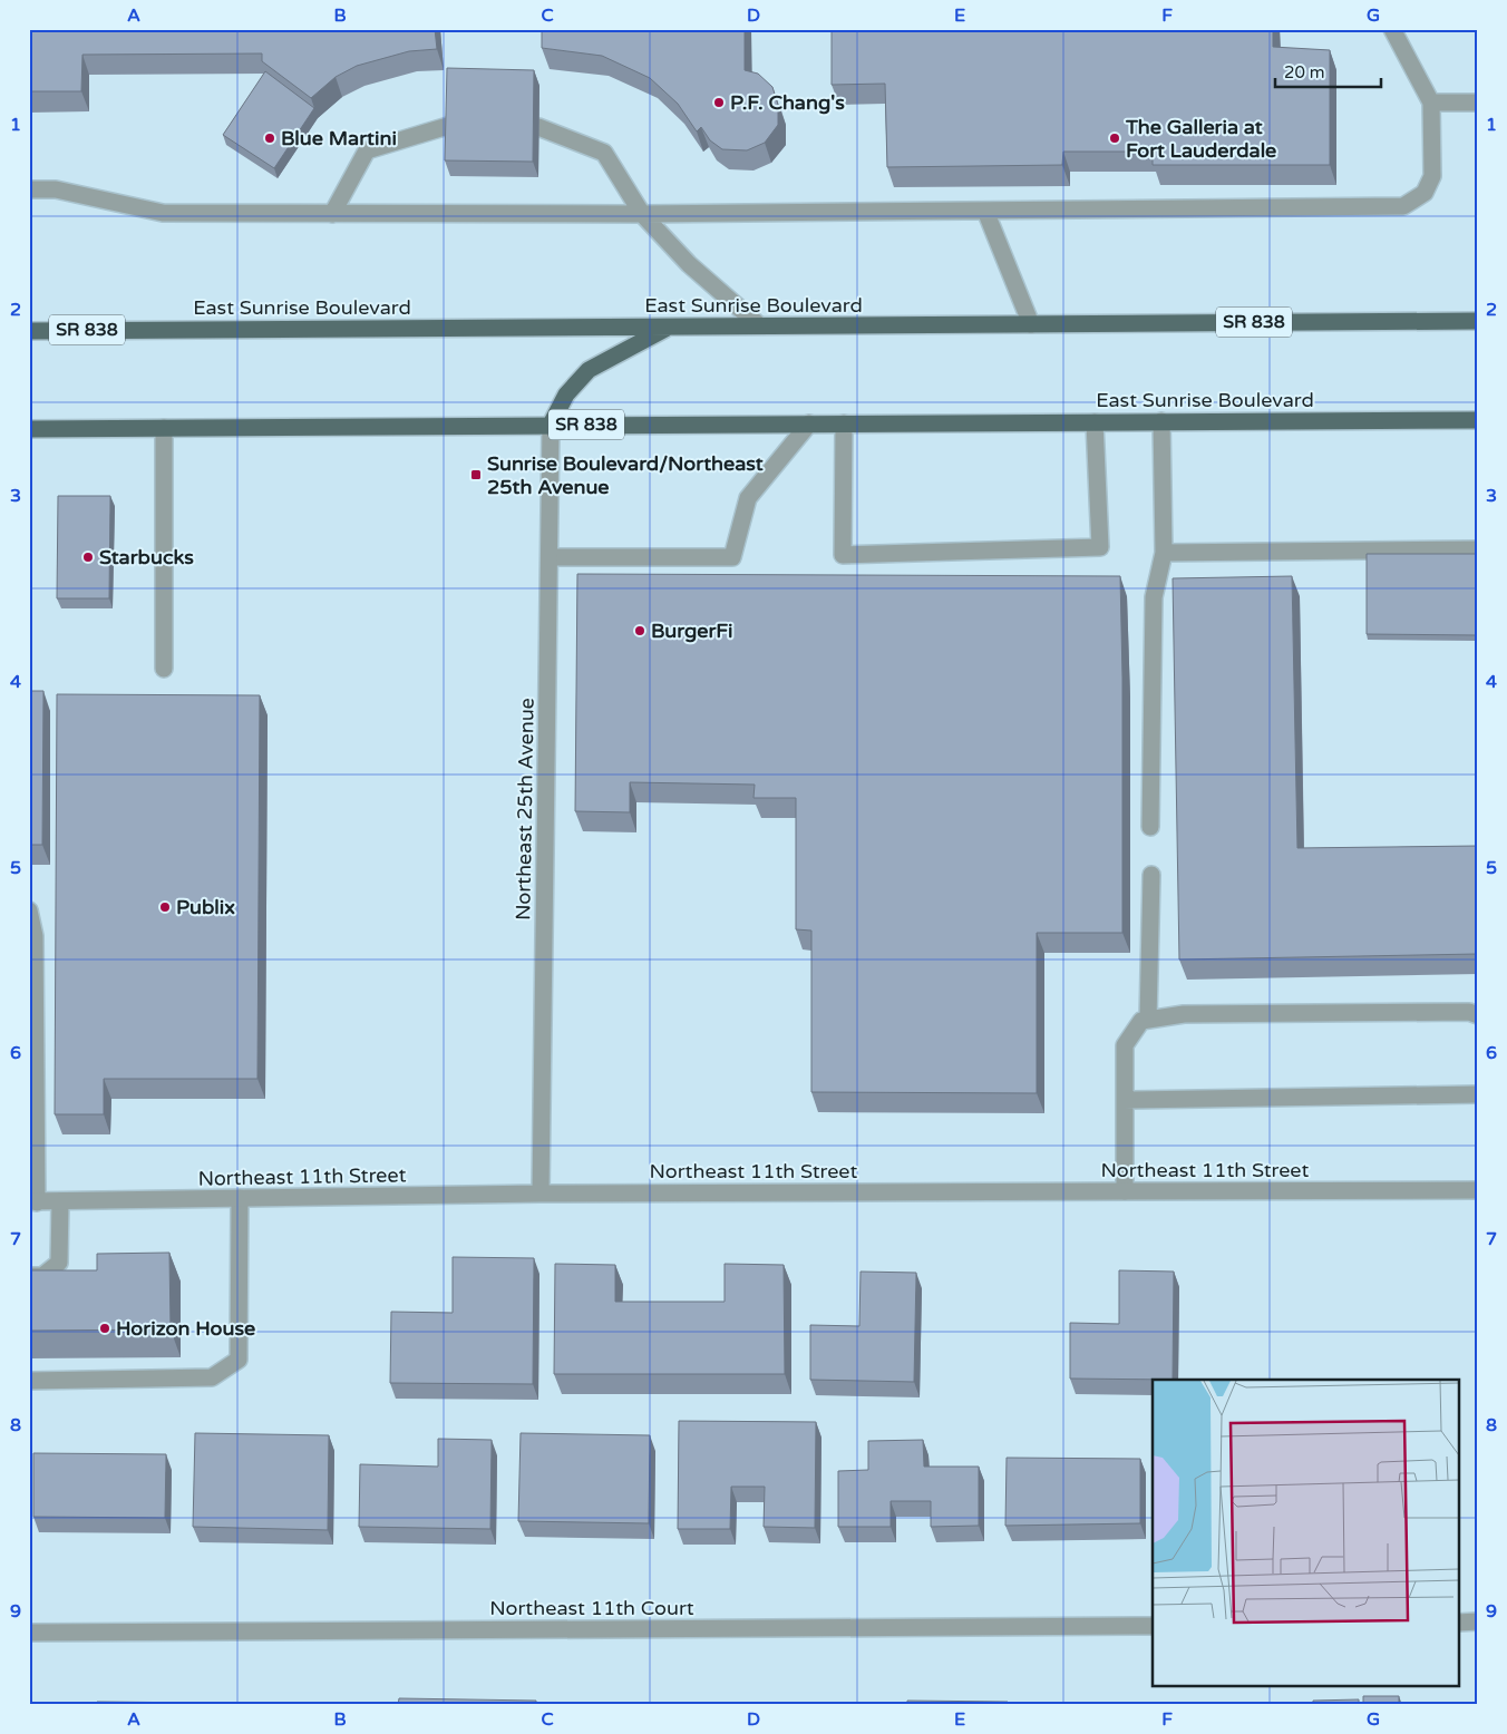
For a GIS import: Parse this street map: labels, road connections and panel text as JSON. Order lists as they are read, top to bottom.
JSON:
{
  "streets": {
    "main road": ["East Sunrise Boulevard", "SR 838"],
    "street": ["Northeast 25th Avenue", "Northeast 11th Street", "Northeast 11th Court"]
  },
  "crossings": [
    ["East Sunrise Boulevard", "Northeast 25th Avenue"],
    ["Northeast 25th Avenue", "Northeast 11th Street"]
  ],
  "places": {
    "other": [
      "P.F. Chang's",
      "Blue Martini",
      "The Galleria at Fort Lauderdale",
      "Starbucks",
      "BurgerFi",
      "Publix",
      "Horizon House"
    ],
    "transit": ["Sunrise Boulevard/Northeast 25th Avenue"]
  },
  "scale_bar": "20 m",
  "grid": {
    "columns": [
      "A",
      "B",
      "C",
      "D",
      "E",
      "F",
      "G"
    ],
    "rows": [
      "1",
      "2",
      "3",
      "4",
      "5",
      "6",
      "7",
      "8",
      "9"
    ]
  }
}
